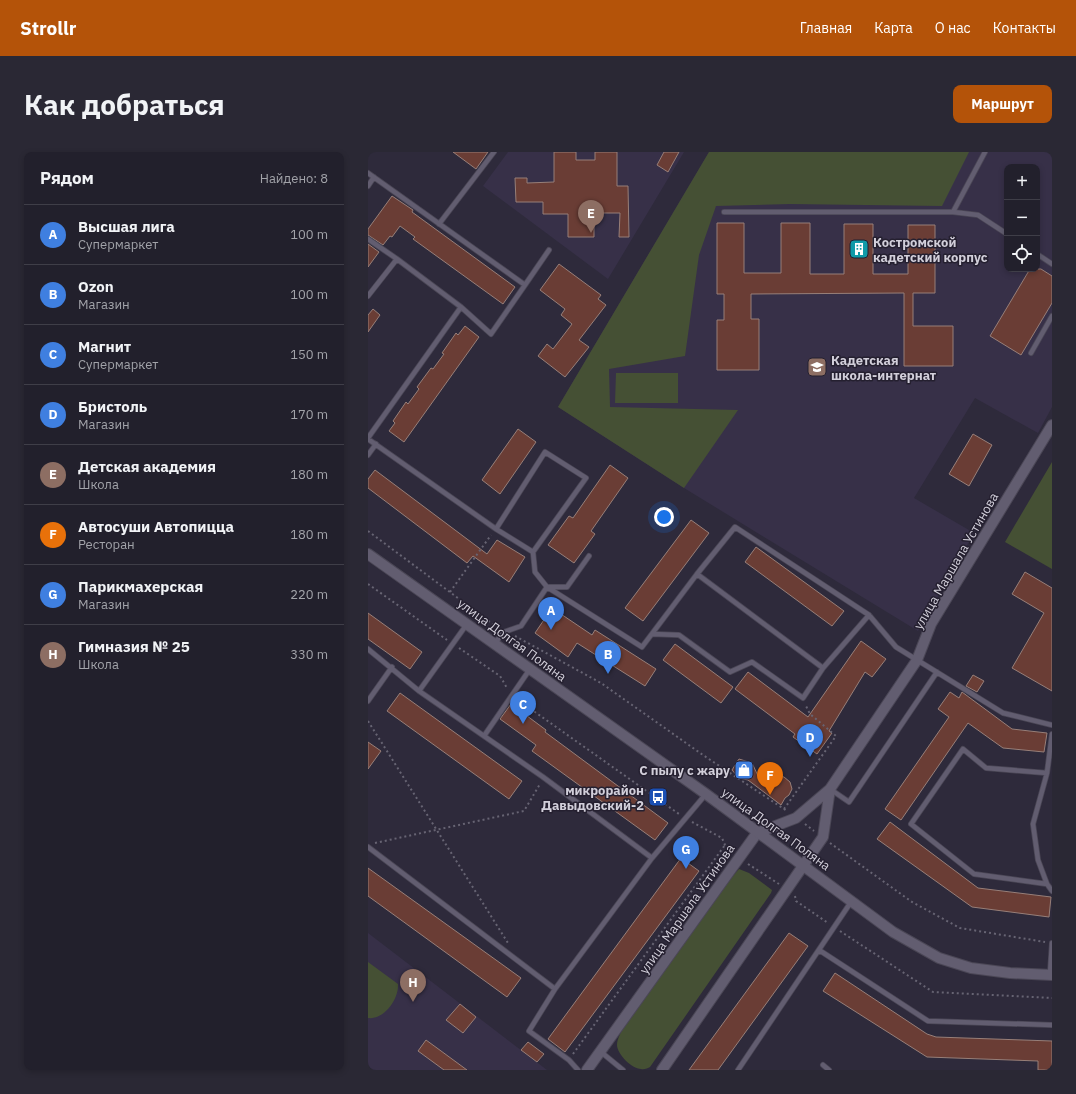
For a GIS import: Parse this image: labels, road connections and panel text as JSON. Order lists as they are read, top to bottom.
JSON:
{
  "streets": {
    "street": ["улица Маршала Устинова", "улица Долгая Поляна"]
  },
  "crossings": [
    ["улица Маршала Устинова", "улица Долгая Поляна"]
  ],
  "places": {
    "building": ["Костромской кадетский корпус"],
    "school or university": ["Кадетская школа-интернат"],
    "shop": ["C пылу с жару"],
    "bus stop": ["микрорайон Давыдовский-2"]
  },
  "page": {
    "header": "Strollr",
    "nav": [
      "Главная",
      "Карта",
      "О нас",
      "Контакты"
    ],
    "buttons": "Маршрут",
    "title": "Как добраться",
    "heading": ["Рядом", "Найдено: 8"],
    "map_buttons": ["+", "−"],
    "pins": [
      "E",
      "A",
      "B",
      "C",
      "D",
      "F",
      "G",
      "H"
    ],
    "list": [
      {
        "mark": "A",
        "name": "Высшая лига",
        "note": "Супермаркет",
        "value": "100 m"
      },
      {
        "mark": "B",
        "name": "Ozon",
        "note": "Магазин",
        "value": "100 m"
      },
      {
        "mark": "C",
        "name": "Магнит",
        "note": "Супермаркет",
        "value": "150 m"
      },
      {
        "mark": "D",
        "name": "Бристоль",
        "note": "Магазин",
        "value": "170 m"
      },
      {
        "mark": "E",
        "name": "Детская академия",
        "note": "Школа",
        "value": "180 m"
      },
      {
        "mark": "F",
        "name": "Автосуши Автопицца",
        "note": "Ресторан",
        "value": "180 m"
      },
      {
        "mark": "G",
        "name": "Парикмахерская",
        "note": "Магазин",
        "value": "220 m"
      },
      {
        "mark": "H",
        "name": "Гимназия № 25",
        "note": "Школа",
        "value": "330 m"
      }
    ]
  }
}
